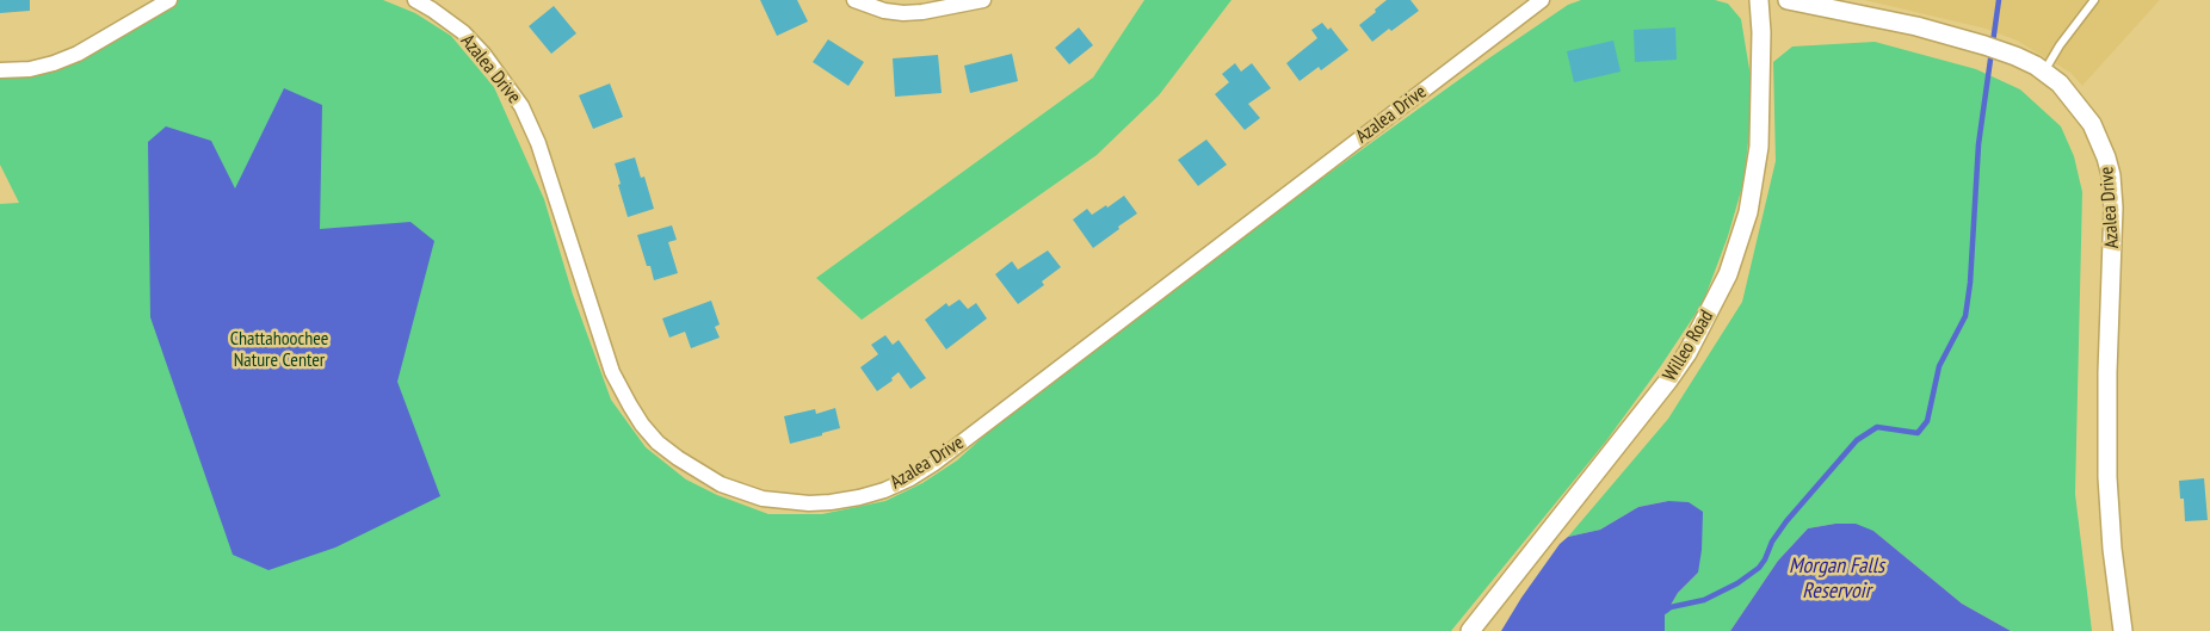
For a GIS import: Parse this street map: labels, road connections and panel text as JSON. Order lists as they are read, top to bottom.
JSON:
{
  "streets": {
    "street": ["Azalea Drive", "Willeo Road"]
  },
  "water": ["Morgan Falls Reservoir"],
  "parks": ["Chattahoochee Nature Center"]
}
